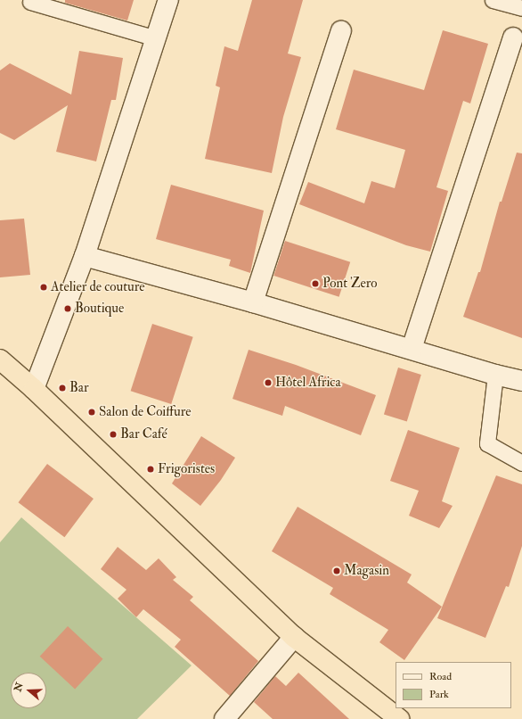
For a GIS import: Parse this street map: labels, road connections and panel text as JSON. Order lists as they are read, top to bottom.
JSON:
{
  "places": [
    "Pont Zero",
    "Atelier de couture",
    "Boutique",
    "Hôtel Africa",
    "Bar",
    "Salon de Coiffure",
    "Bar Café",
    "Frigoristes",
    "Magasin"
  ],
  "legend": ["Road", "Park"],
  "north": "left"
}
